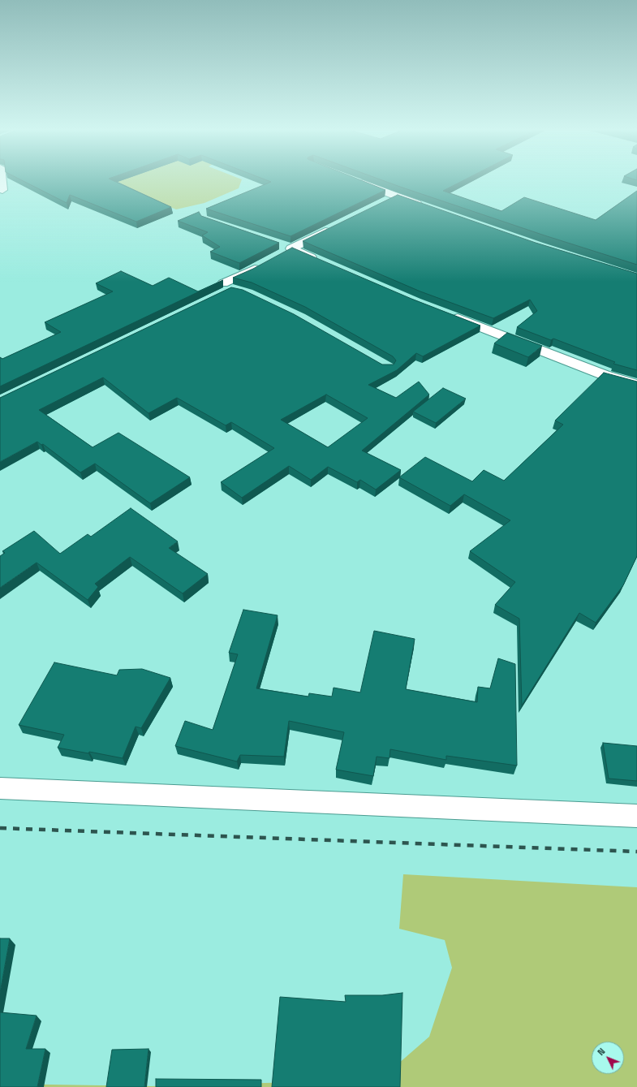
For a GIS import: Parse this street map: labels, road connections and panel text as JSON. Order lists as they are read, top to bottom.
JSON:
{
  "north": "top left"
}
